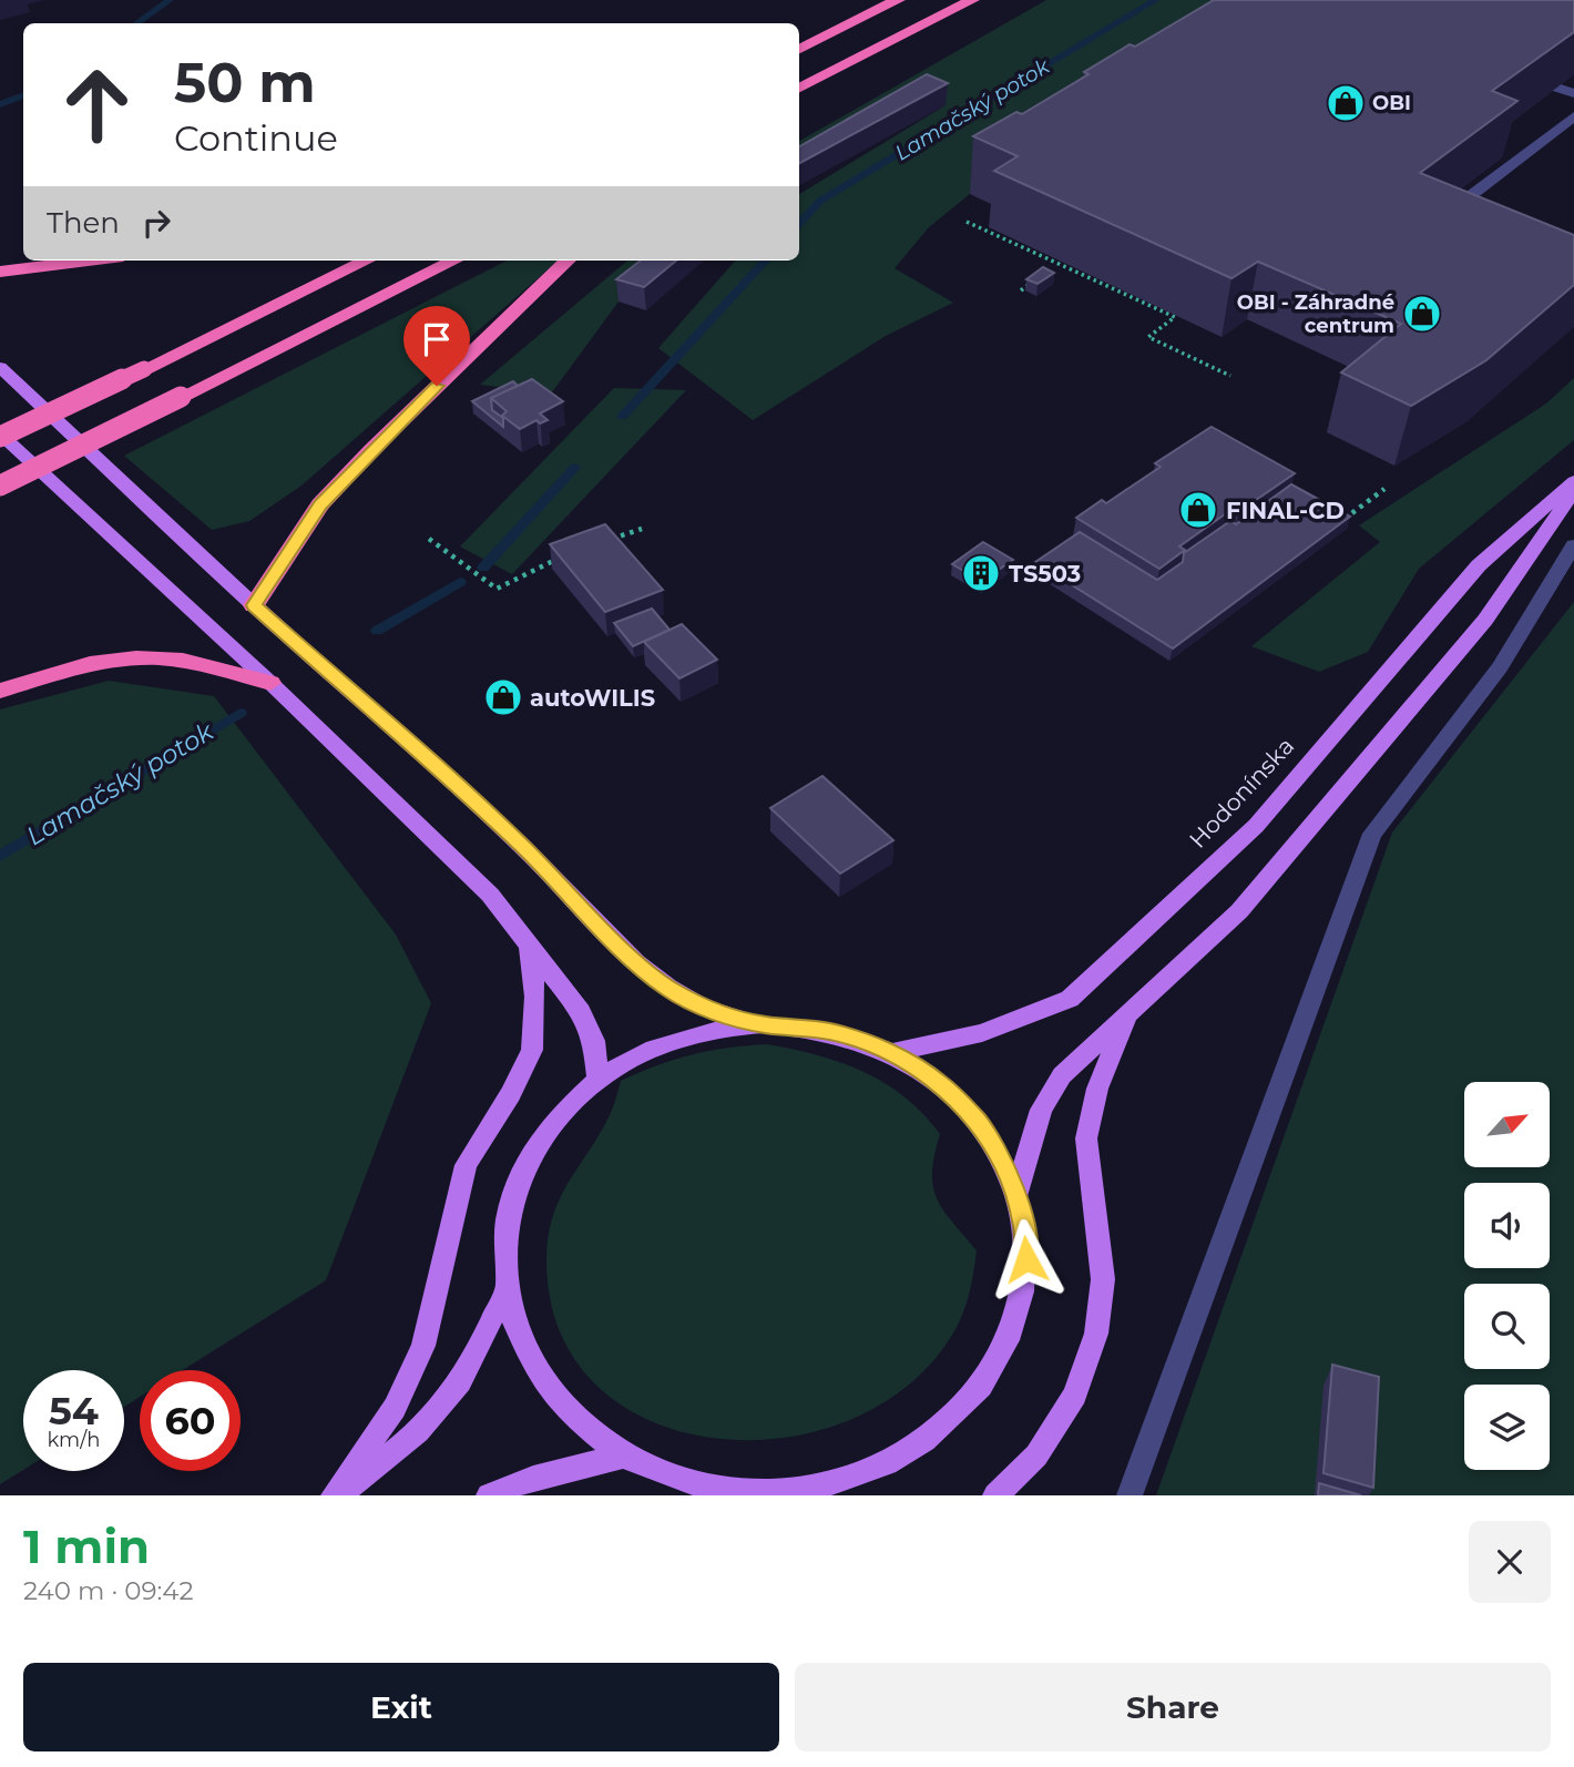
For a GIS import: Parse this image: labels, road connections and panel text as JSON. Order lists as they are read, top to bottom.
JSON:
{
  "streets": {
    "main road": ["Hodonínska"]
  },
  "water": ["Lamačský potok"],
  "places": {
    "shop": [
      "OBI",
      "OBI - Záhradné centrum",
      "FINAL-CD",
      "autoWILIS"
    ],
    "building": ["TS503"]
  },
  "north": "top right",
  "page": {
    "turn": ["50 m", "Continue"],
    "then": "Then",
    "speed": "54 km/h",
    "limit": "60",
    "heading": ["1 min", "240 m · 09:42"],
    "buttons": ["Exit", "Share"]
  }
}
